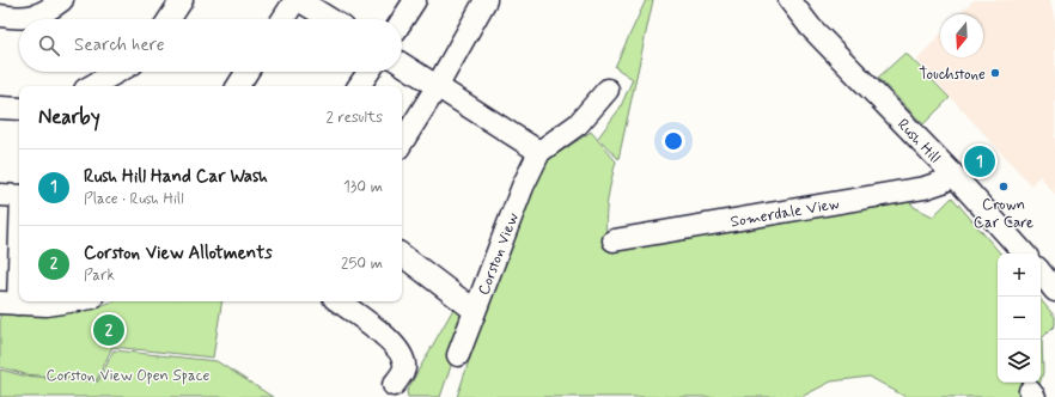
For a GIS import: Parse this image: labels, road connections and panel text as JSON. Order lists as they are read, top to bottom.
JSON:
{
  "streets": {
    "street": ["Rush Hill", "Somerdale View", "Corston View"]
  },
  "crossings": [
    ["Rush Hill", "Somerdale View"]
  ],
  "parks": ["Corston View Open Space"],
  "places": ["Touchstone", "Crown Car Care"],
  "north": "bottom",
  "page": {
    "search": "Search here",
    "heading": ["Nearby", "2 results"],
    "pins": ["1", "2"],
    "list": [
      {
        "mark": "1",
        "name": "Rush Hill Hand Car Wash",
        "note": "Place · Rush Hill",
        "value": "130 m"
      },
      {
        "mark": "2",
        "name": "Corston View Allotments",
        "note": "Park",
        "value": "250 m"
      }
    ],
    "map_buttons": ["+", "−"]
  }
}
